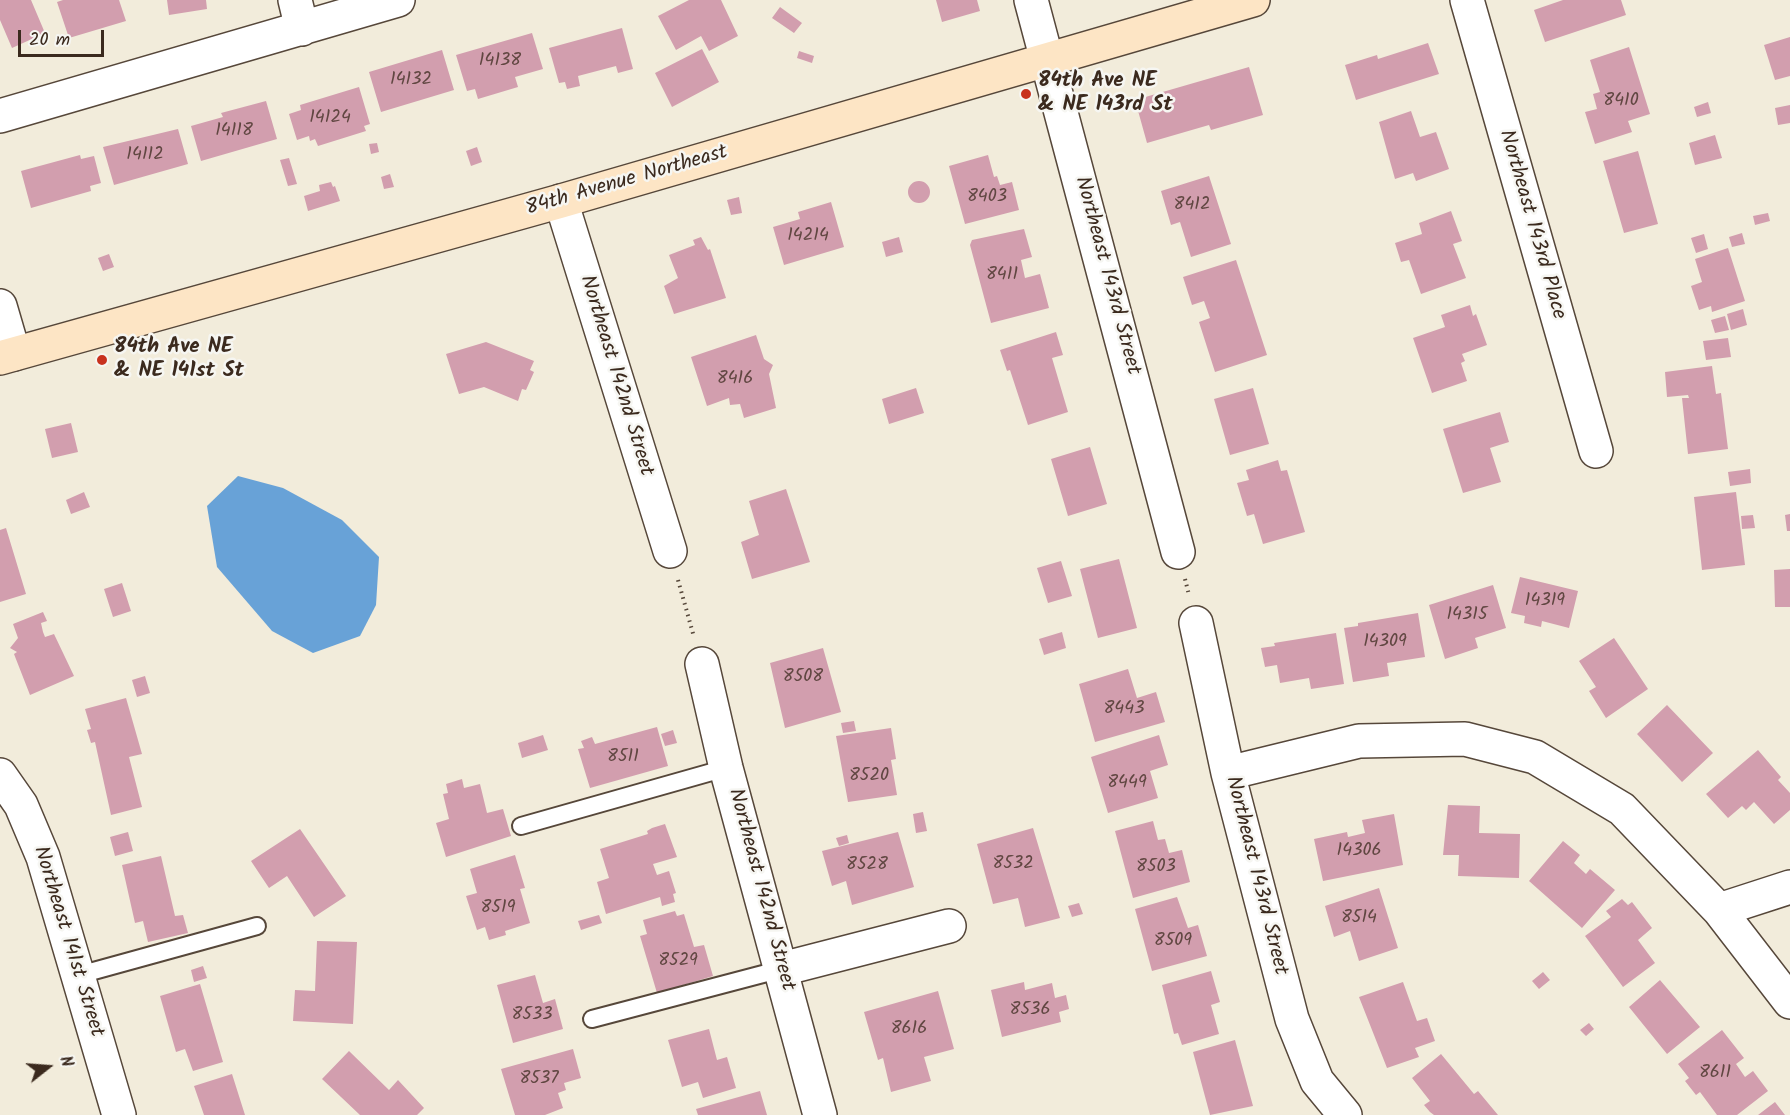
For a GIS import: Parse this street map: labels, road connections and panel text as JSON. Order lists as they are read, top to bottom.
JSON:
{
  "streets": {
    "street": [
      "84th Avenue Northeast",
      "Northeast 143rd Place",
      "Northeast 143rd Street",
      "Northeast 142nd Street",
      "Northeast 141st Street"
    ]
  },
  "crossings": [
    ["84th Avenue Northeast", "Northeast 143rd Street"],
    ["84th Avenue Northeast", "Northeast 142nd Street"]
  ],
  "places": ["84th Ave NE & NE 143rd St", "84th Ave NE & NE 141st St"],
  "house_numbers": [
    "14138",
    "14132",
    "8410",
    "14124",
    "14118",
    "14112",
    "8403",
    "8412",
    "14214",
    "8411",
    "8416",
    "14319",
    "14315",
    "14309",
    "8508",
    "8443",
    "8511",
    "8520",
    "8449",
    "14306",
    "8532",
    "8528",
    "8503",
    "8519",
    "8514",
    "8509",
    "8529",
    "8536",
    "8533",
    "8616",
    "8611",
    "8537"
  ],
  "scale_bar": "20 m",
  "north": "right"
}
